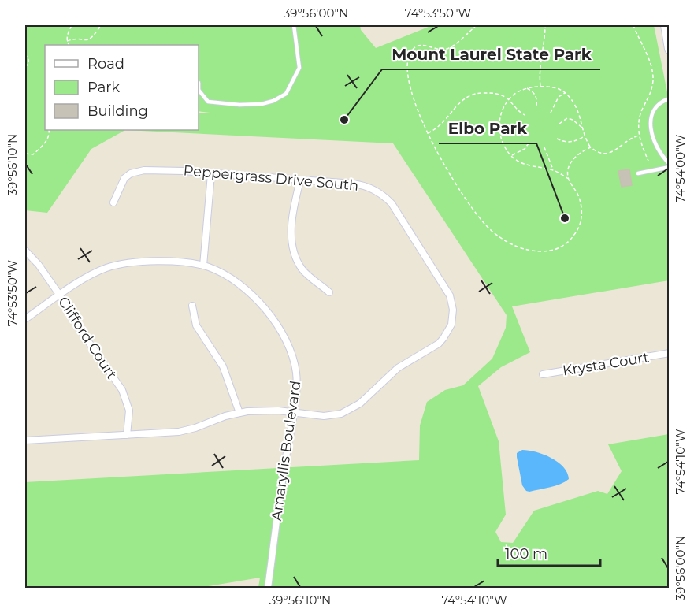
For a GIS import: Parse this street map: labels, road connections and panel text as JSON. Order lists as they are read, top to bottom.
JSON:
{
  "streets": {
    "street": [
      "Peppergrass Drive South",
      "Clifford Court",
      "Krysta Court",
      "Amaryllis Boulevard"
    ]
  },
  "crossings": [
    ["Peppergrass Drive South", "Clifford Court"],
    ["Peppergrass Drive South", "Amaryllis Boulevard"],
    ["Clifford Court", "Amaryllis Boulevard"]
  ],
  "places": ["Mount Laurel State Park", "Elbo Park"],
  "legend": ["Road", "Park", "Building"],
  "scale_bar": "100 m",
  "coordinates": [
    "39°56'00\"N",
    "74°53'50\"W",
    "39°56'10\"N",
    "74°54'00\"W",
    "74°54'10\"W"
  ]
}
